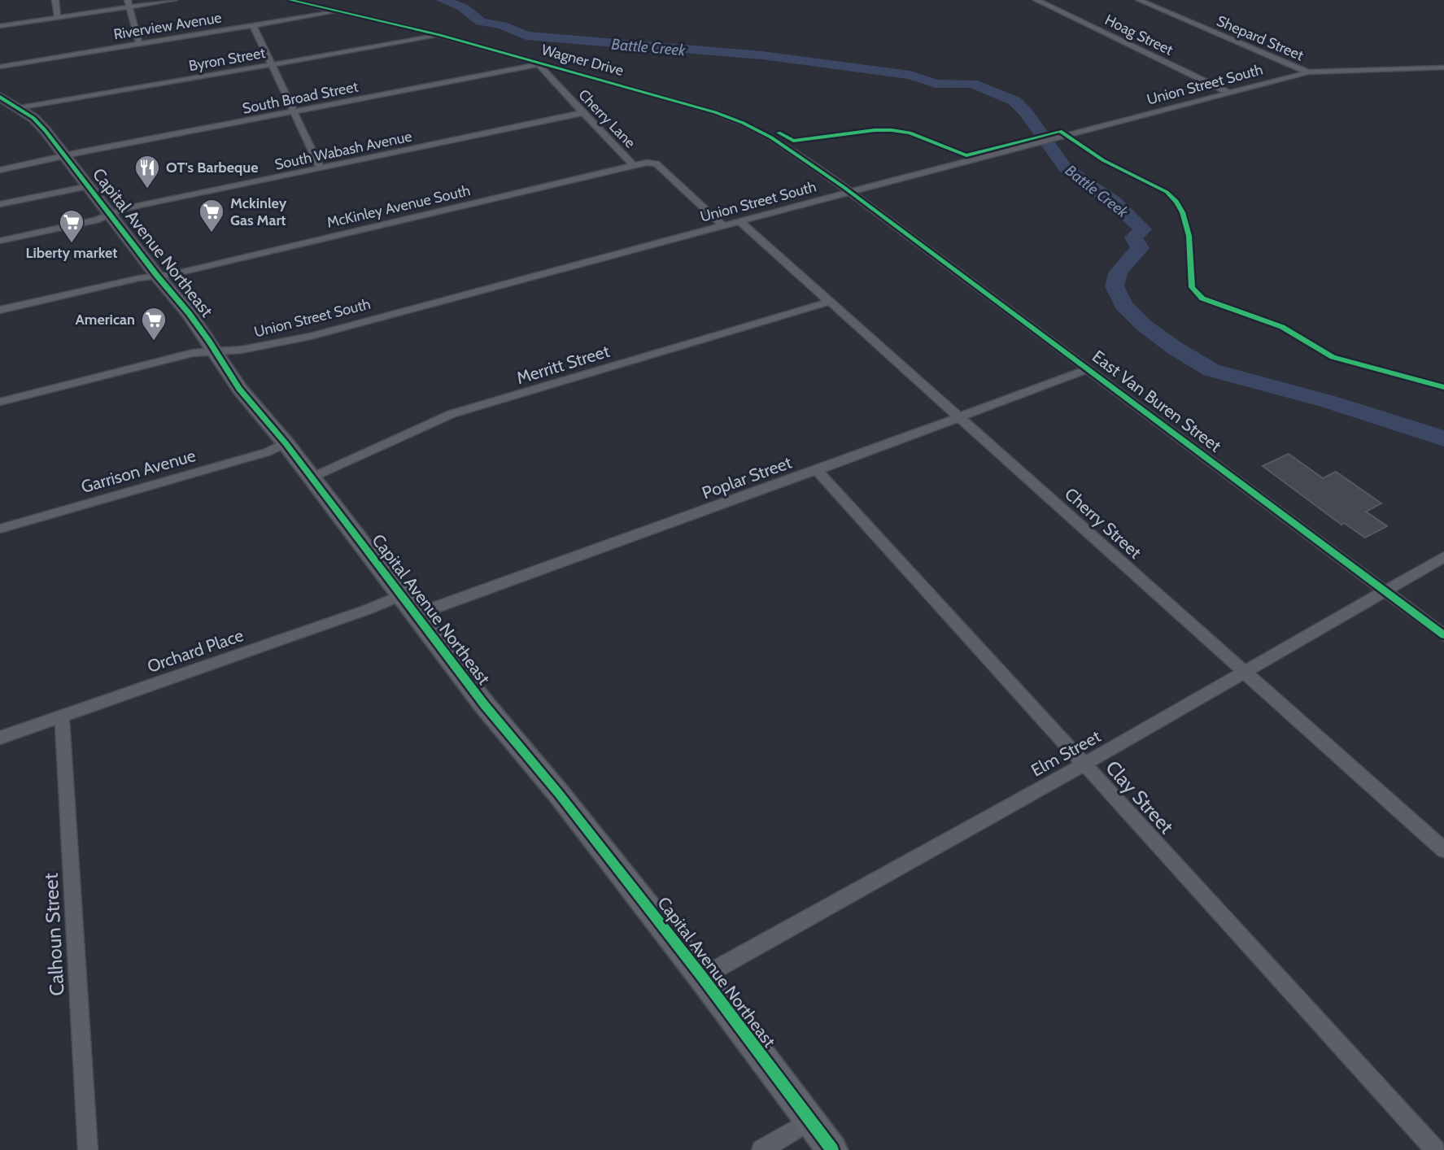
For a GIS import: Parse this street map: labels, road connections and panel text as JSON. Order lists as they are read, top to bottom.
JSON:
{
  "streets": {
    "main road": ["Capital Avenue Northeast"],
    "street": [
      "Riverview Avenue",
      "Hoag Street",
      "Shepard Street",
      "Byron Street",
      "Wagner Drive",
      "Union Street South",
      "South Broad Street",
      "Cherry Lane",
      "South Wabash Avenue",
      "McKinley Avenue South",
      "Merritt Street",
      "East Van Buren Street",
      "Garrison Avenue",
      "Poplar Street",
      "Cherry Street",
      "Orchard Place",
      "Elm Street",
      "Clay Street",
      "Calhoun Street"
    ]
  },
  "crossings": [
    ["Riverview Avenue", "Wagner Drive"],
    ["Hoag Street", "Union Street South"],
    ["Shepard Street", "Union Street South"],
    ["Byron Street", "Wagner Drive"],
    ["Byron Street", "Capital Avenue Northeast"],
    ["Wagner Drive", "Union Street South"],
    ["Wagner Drive", "South Broad Street"],
    ["Wagner Drive", "Cherry Lane"],
    ["Wagner Drive", "East Van Buren Street"],
    ["Union Street South", "McKinley Avenue South"],
    ["Union Street South", "Capital Avenue Northeast"],
    ["Union Street South", "East Van Buren Street"],
    ["Union Street South", "Cherry Street"],
    ["South Broad Street", "Cherry Lane"],
    ["South Broad Street", "Capital Avenue Northeast"],
    ["Cherry Lane", "South Wabash Avenue"],
    ["Cherry Lane", "McKinley Avenue South"],
    ["South Wabash Avenue", "Capital Avenue Northeast"],
    ["McKinley Avenue South", "Capital Avenue Northeast"],
    ["Capital Avenue Northeast", "Merritt Street"],
    ["Capital Avenue Northeast", "Garrison Avenue"],
    ["Capital Avenue Northeast", "Poplar Street"],
    ["Capital Avenue Northeast", "Orchard Place"],
    ["Capital Avenue Northeast", "Elm Street"],
    ["Merritt Street", "Cherry Street"],
    ["East Van Buren Street", "Poplar Street"],
    ["East Van Buren Street", "Elm Street"],
    ["Poplar Street", "Cherry Street"],
    ["Poplar Street", "Clay Street"],
    ["Cherry Street", "Elm Street"],
    ["Orchard Place", "Calhoun Street"],
    ["Elm Street", "Clay Street"]
  ],
  "water": ["Battle Creek"],
  "places": {
    "restaurant": ["OT's Barbeque"],
    "supermarket": ["Mckinley Gas Mart", "Liberty market", "American"]
  }
}
